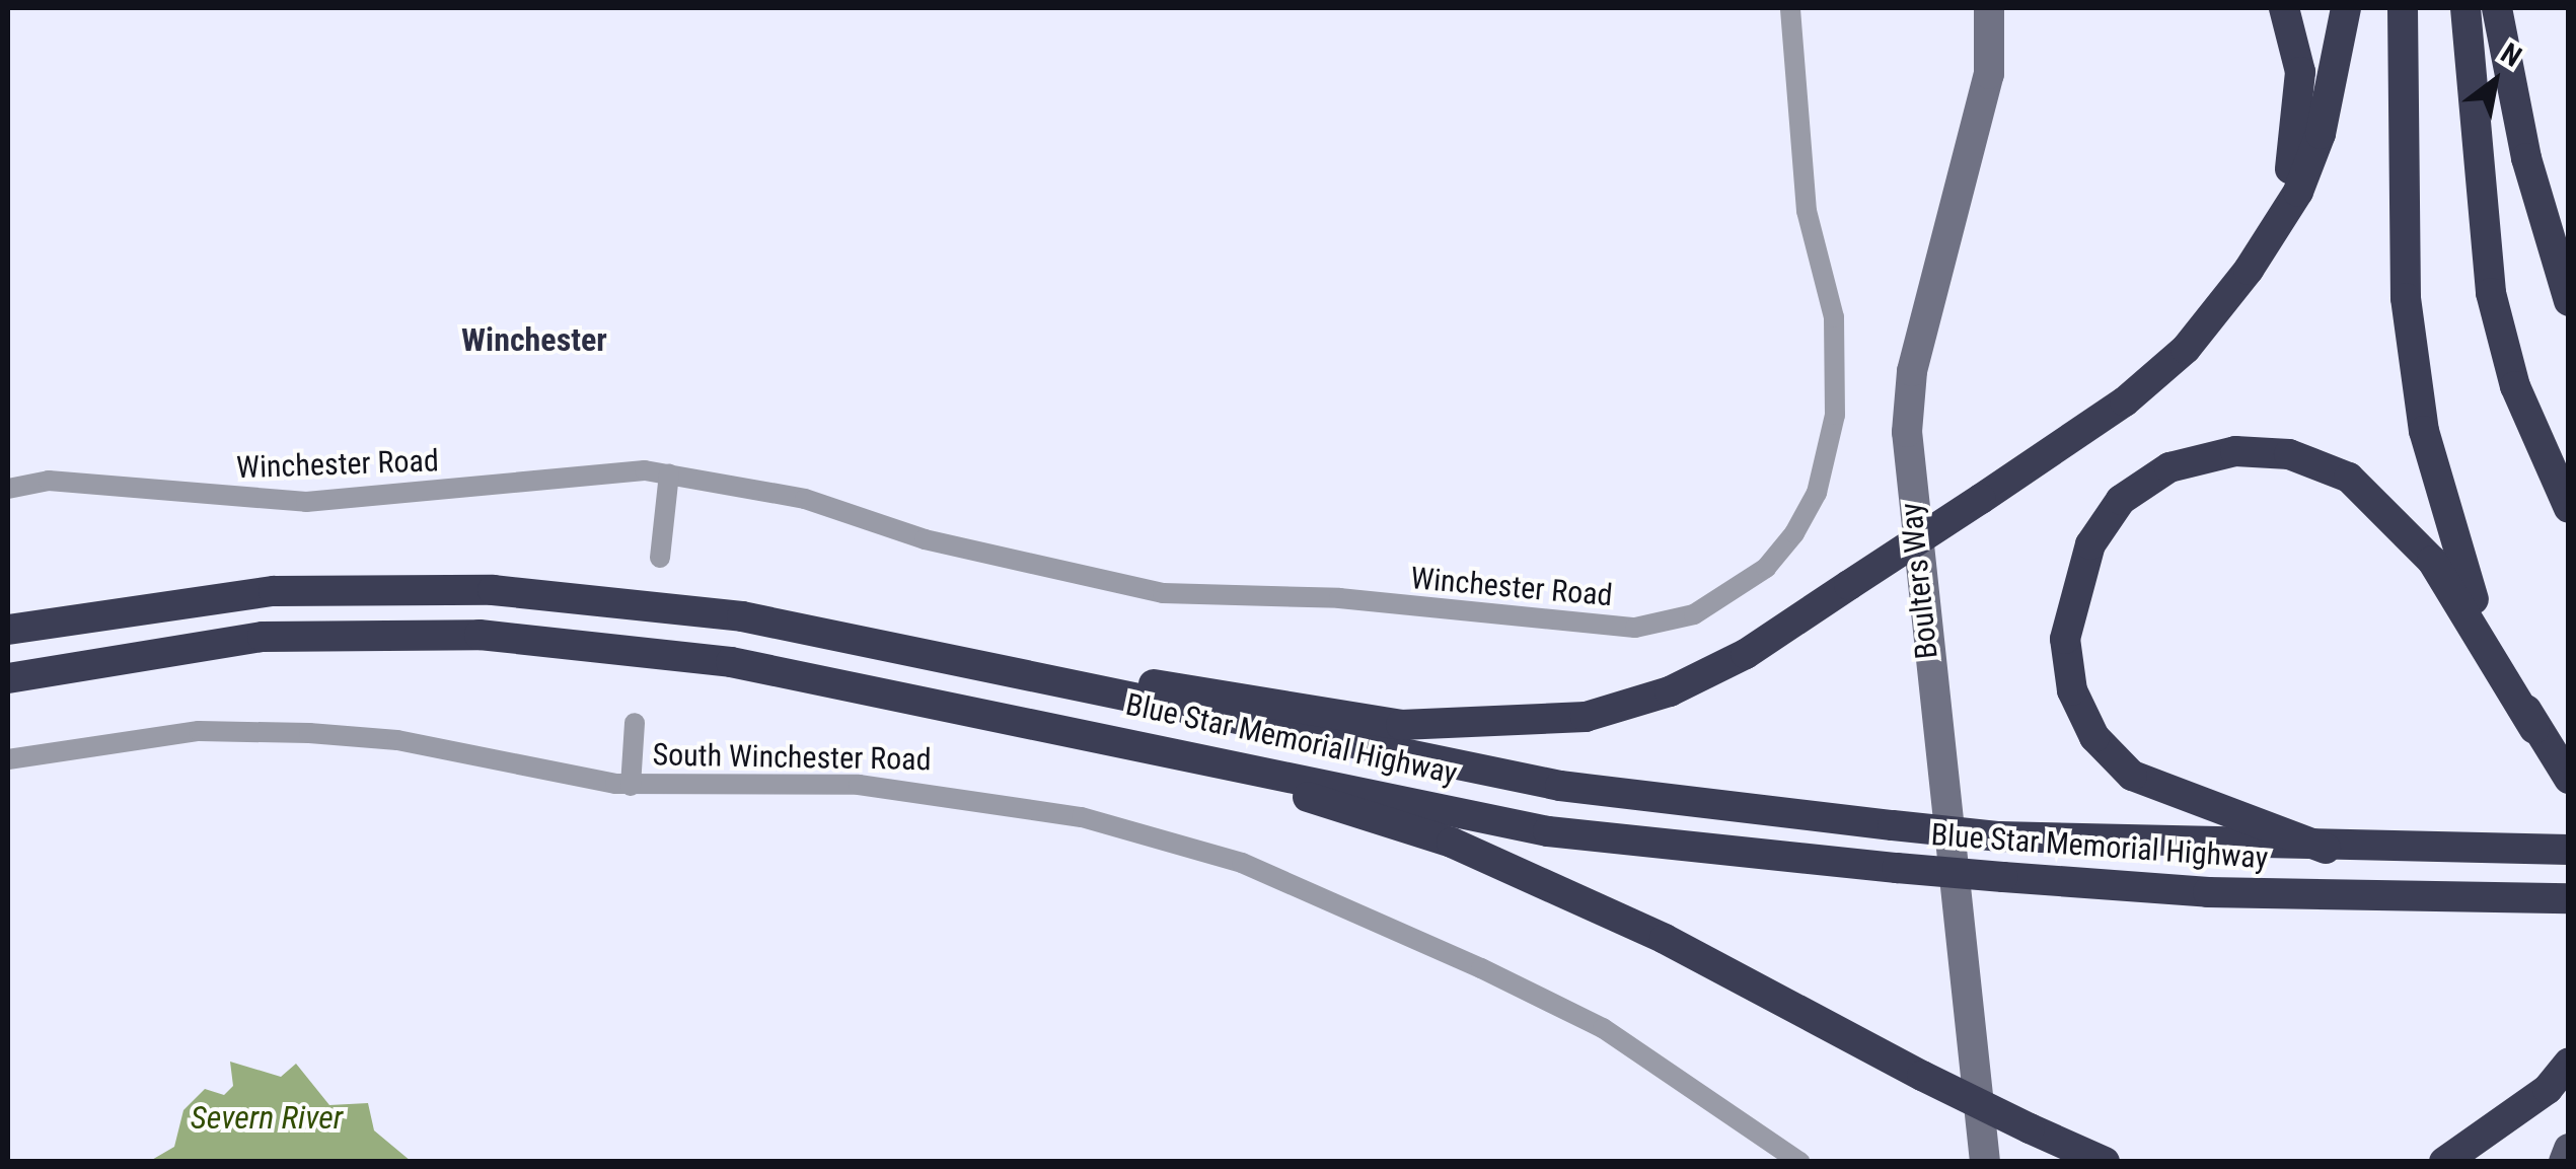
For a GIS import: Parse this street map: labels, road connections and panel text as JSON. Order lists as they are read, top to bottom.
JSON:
{
  "streets": {
    "highway": ["Blue Star Memorial Highway"],
    "street": ["Winchester Road", "Boulters Way", "South Winchester Road"]
  },
  "districts": ["Winchester"],
  "water": ["Severn River"],
  "north": "top right"
}
